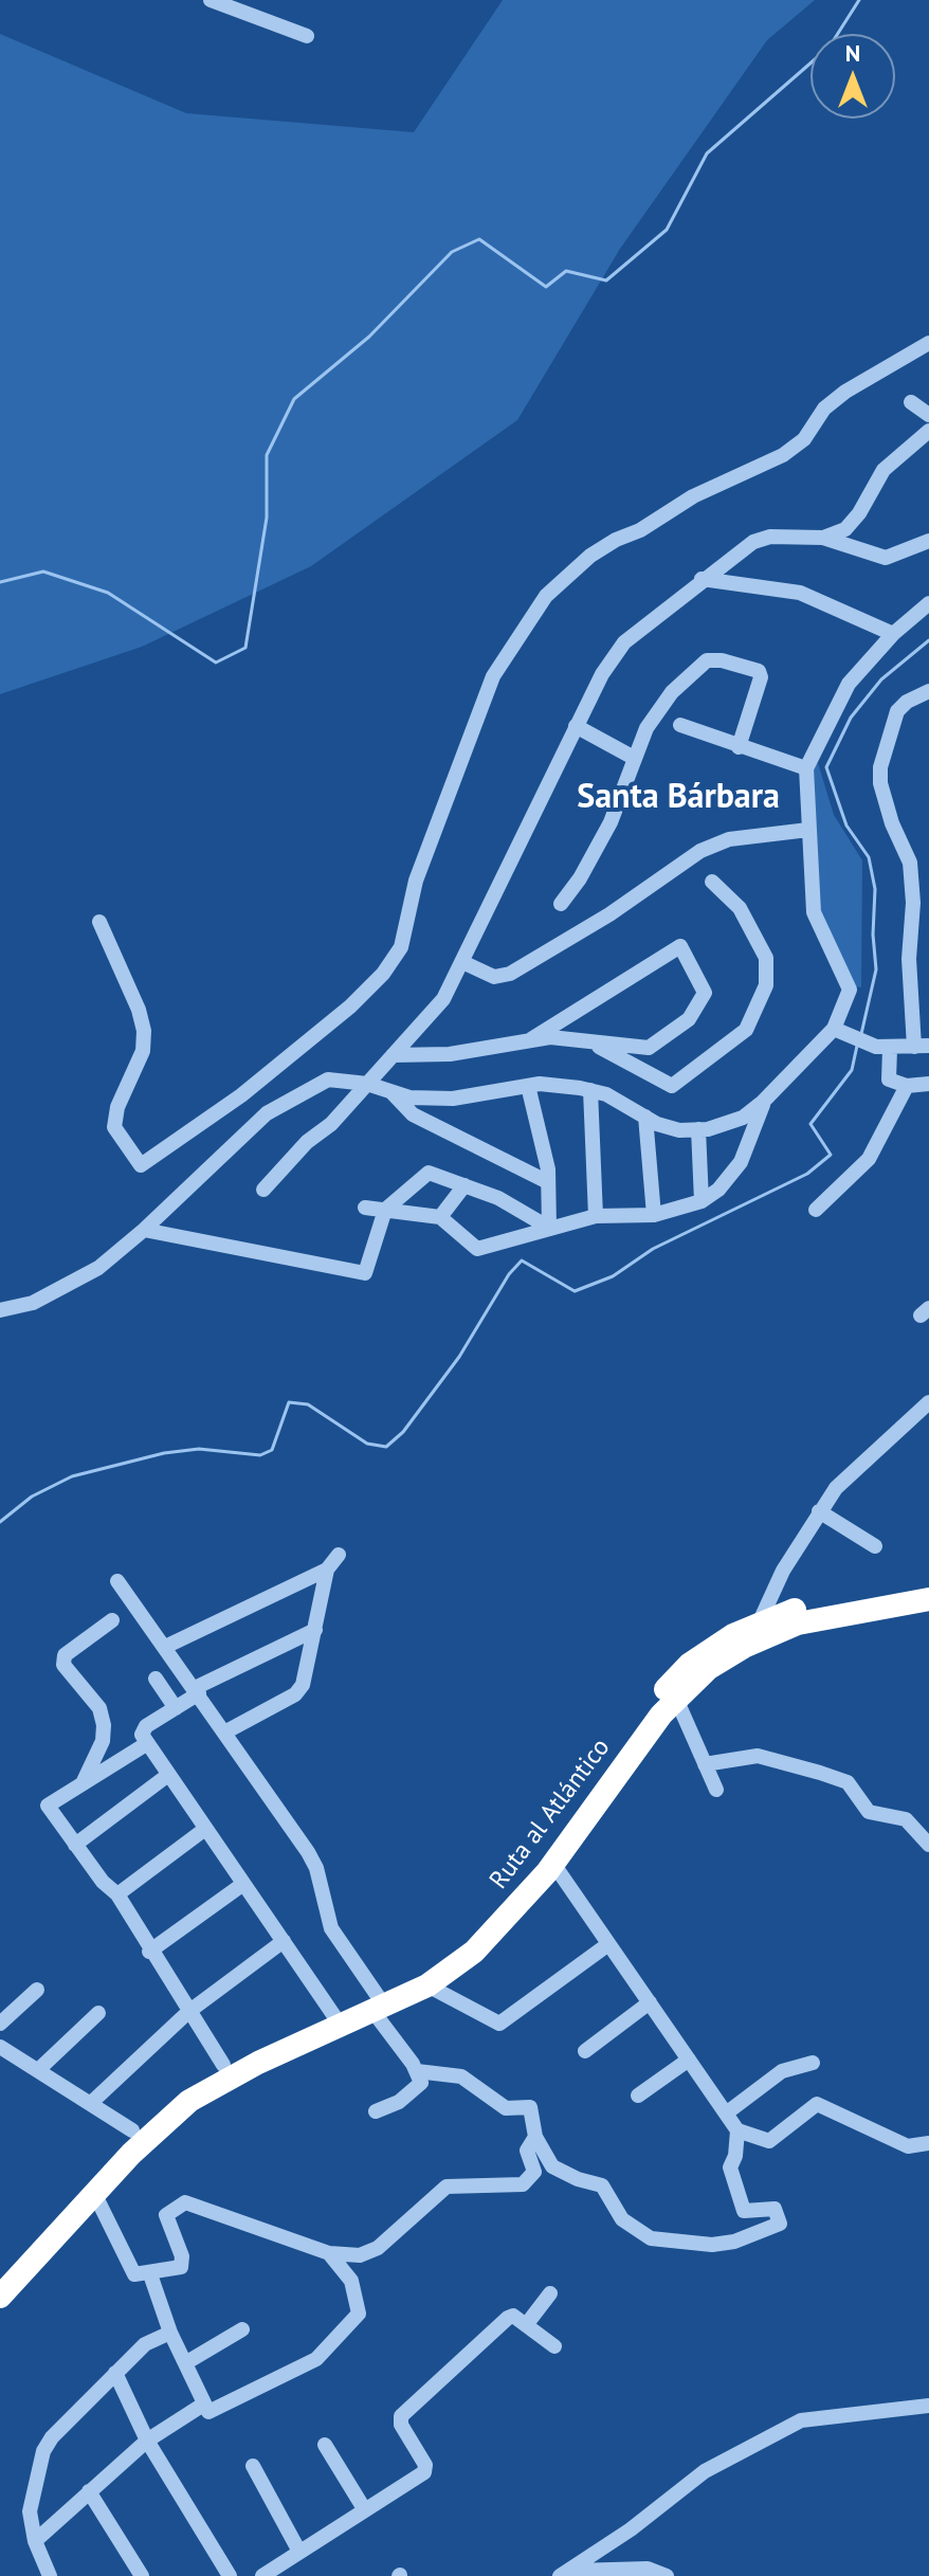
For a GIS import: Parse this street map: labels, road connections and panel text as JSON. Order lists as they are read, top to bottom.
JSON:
{
  "streets": {
    "highway": ["Ruta al Atlántico"]
  },
  "districts": ["Santa Bárbara"],
  "north": "top"
}
